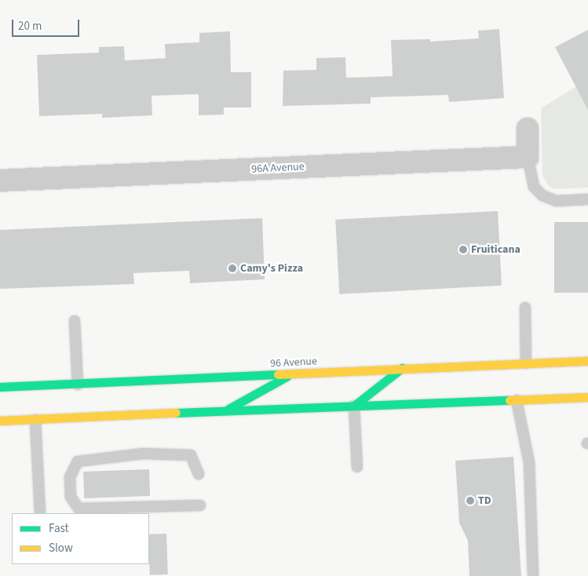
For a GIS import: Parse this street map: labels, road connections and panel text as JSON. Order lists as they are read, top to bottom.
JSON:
{
  "streets": {
    "main road": ["96 Avenue"],
    "street": ["96A Avenue"]
  },
  "places": ["Fruiticana", "Camy's Pizza", "TD"],
  "legend": ["Fast", "Slow"],
  "scale_bar": "20 m"
}
